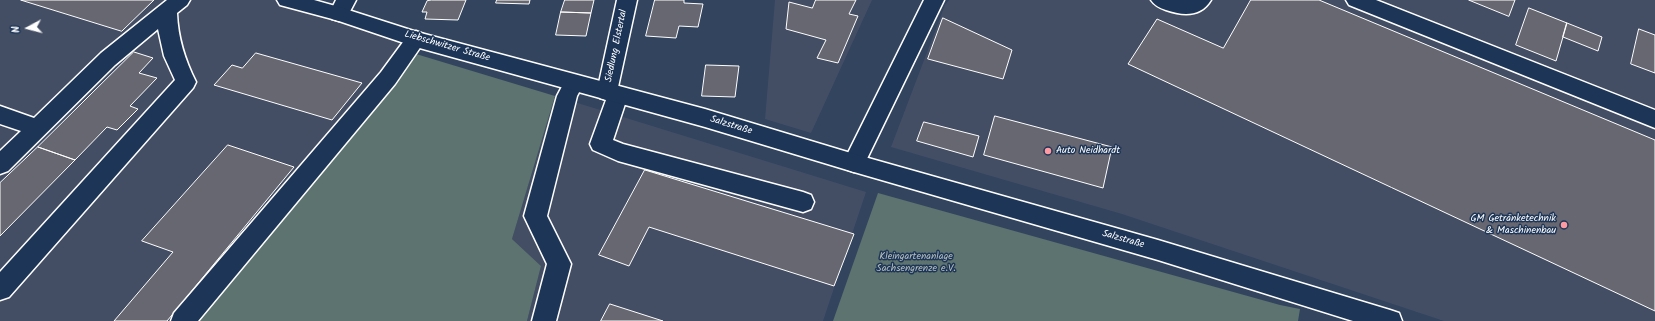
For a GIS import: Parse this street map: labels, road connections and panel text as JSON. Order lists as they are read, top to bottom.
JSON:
{
  "streets": {
    "main road": ["Siedlung Elstertal", "Liebschwitzer Straße", "Salzstraße"]
  },
  "crossings": [
    ["Siedlung Elstertal", "Liebschwitzer Straße"],
    ["Siedlung Elstertal", "Salzstraße"],
    ["Liebschwitzer Straße", "Salzstraße"]
  ],
  "parks": ["Kleingartenanlage Sachsengrenze e.V."],
  "places": ["Auto Neidhardt", "GM Getränketechnik & Maschinenbau"],
  "north": "left"
}
